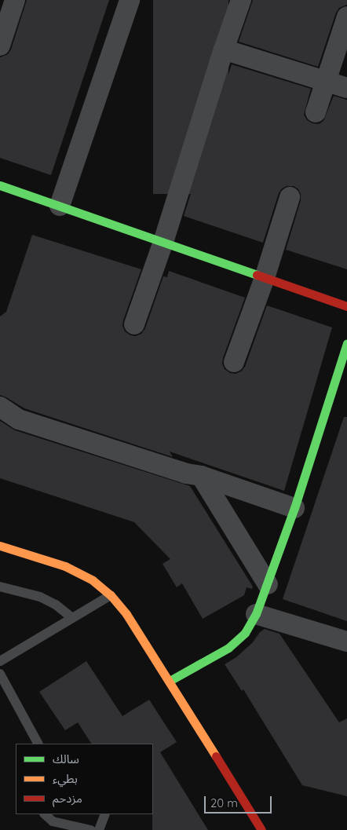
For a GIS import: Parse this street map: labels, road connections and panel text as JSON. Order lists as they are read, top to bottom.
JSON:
{
  "legend": ["سالك", "بطيء", "مزدحم"],
  "scale_bar": "20 m"
}
